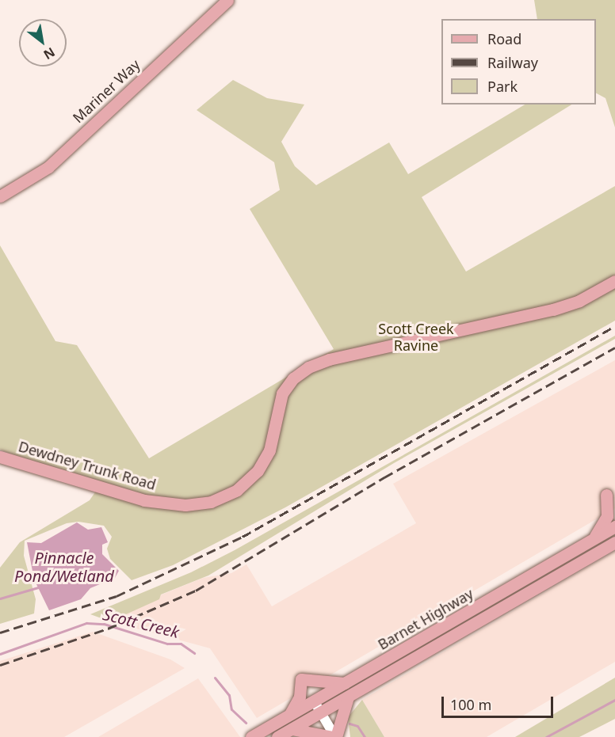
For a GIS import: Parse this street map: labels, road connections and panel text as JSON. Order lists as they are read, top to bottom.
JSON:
{
  "streets": {
    "main road": ["Mariner Way", "Dewdney Trunk Road", "Barnet Highway"]
  },
  "water": ["Pinnacle Pond/Wetland", "Scott Creek"],
  "parks": ["Scott Creek Ravine"],
  "legend": ["Road", "Railway", "Park"],
  "scale_bar": "100 m",
  "north": "bottom right"
}
